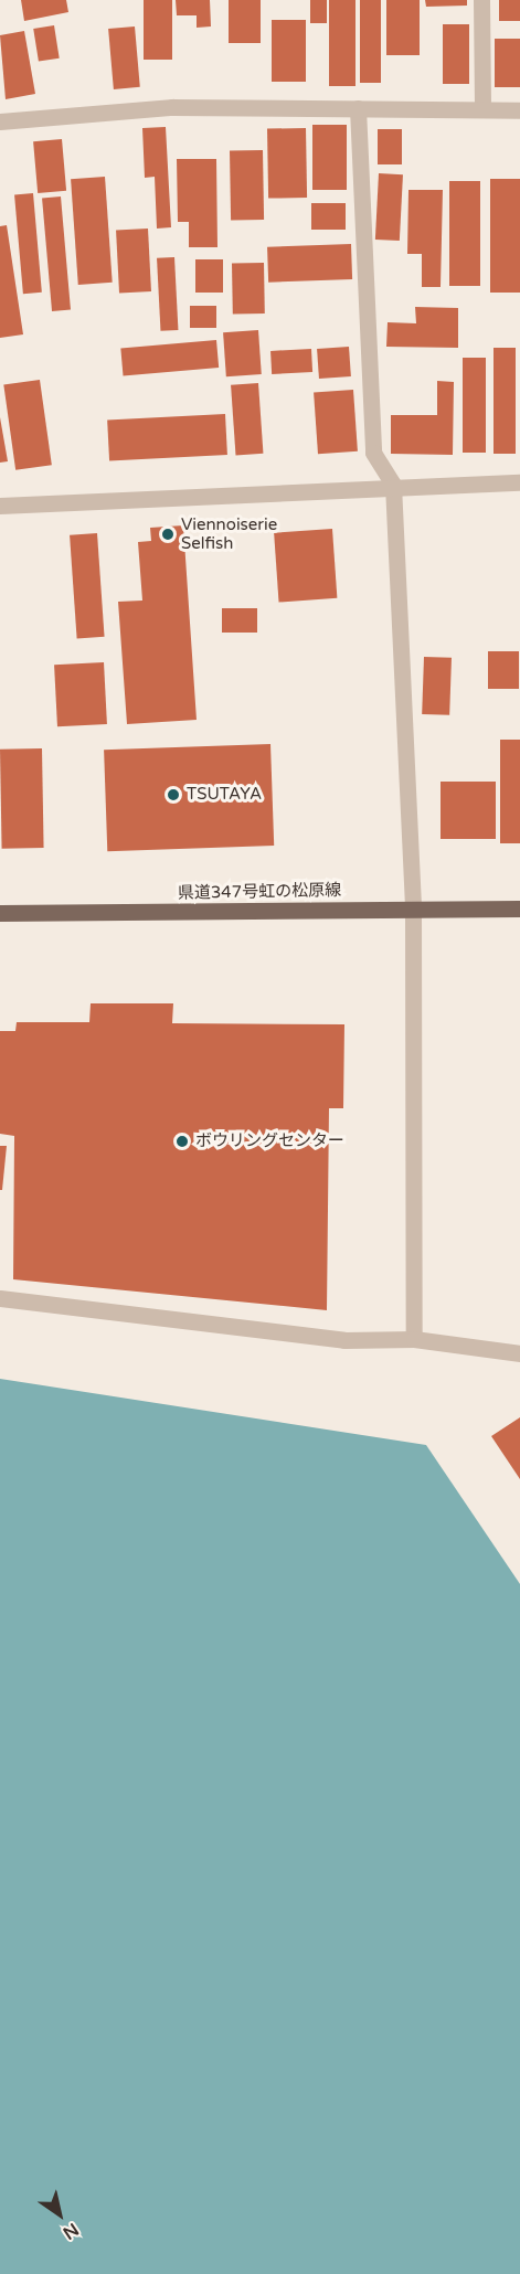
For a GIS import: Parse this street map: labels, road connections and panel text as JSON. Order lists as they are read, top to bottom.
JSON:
{
  "streets": {
    "main road": ["県道347号虹の松原線"]
  },
  "places": ["Viennoiserie Selfish", "TSUTAYA", "ボウリングセンター"],
  "north": "bottom right"
}
